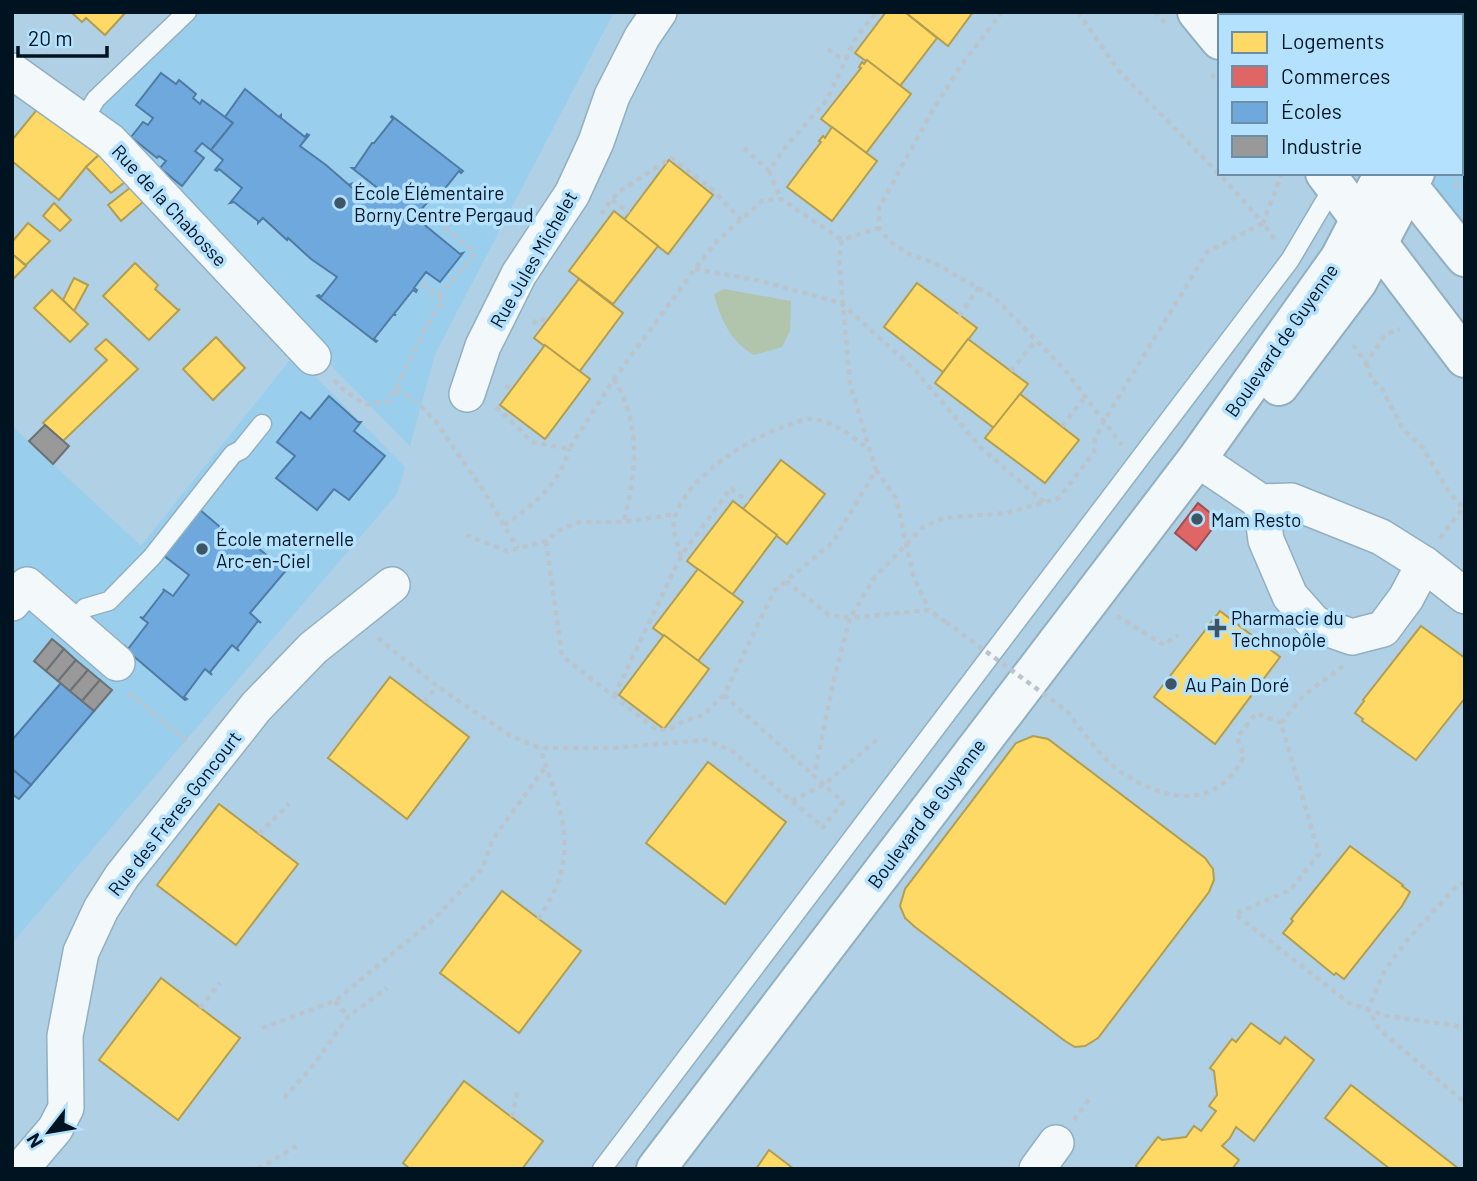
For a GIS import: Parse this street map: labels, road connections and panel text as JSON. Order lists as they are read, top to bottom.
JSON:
{
  "streets": {
    "main road": ["Boulevard de Guyenne"],
    "street": ["Rue de la Chabosse", "Rue Jules Michelet", "Rue des Frères Goncourt"]
  },
  "places": {
    "other": [
      "École Élémentaire Borny Centre Pergaud",
      "Mam Resto",
      "École maternelle Arc-en-Ciel",
      "Au Pain Doré"
    ],
    "health": ["Pharmacie du Technopôle"]
  },
  "legend": [
    "Logements",
    "Commerces",
    "Écoles",
    "Industrie"
  ],
  "scale_bar": "20 m",
  "north": "bottom left"
}
